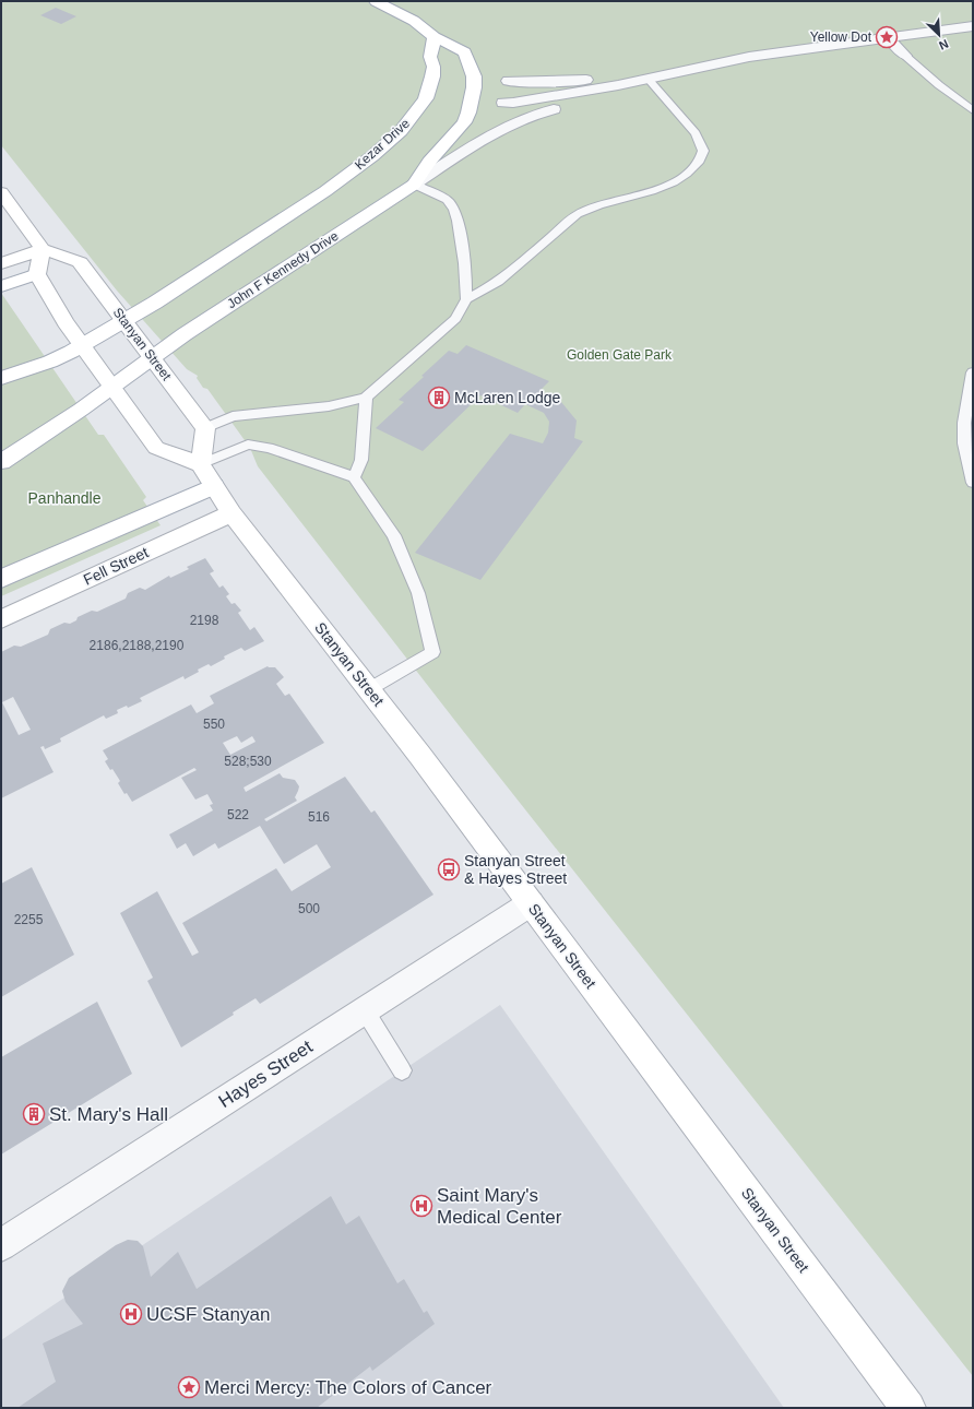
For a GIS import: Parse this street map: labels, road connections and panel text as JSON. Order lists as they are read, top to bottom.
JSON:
{
  "streets": {
    "main road": [
      "Kezar Drive",
      "John F Kennedy Drive",
      "Stanyan Street",
      "Fell Street"
    ],
    "street": ["Hayes Street"]
  },
  "crossings": [
    ["Kezar Drive", "Stanyan Street"],
    ["John F Kennedy Drive", "Stanyan Street"],
    ["Stanyan Street", "Fell Street"],
    ["Stanyan Street", "Hayes Street"]
  ],
  "parks": ["Golden Gate Park", "Panhandle"],
  "places": {
    "place": ["Yellow Dot", "Merci Mercy: The Colors of Cancer"],
    "building": ["McLaren Lodge", "St. Mary's Hall"],
    "bus stop": ["Stanyan Street & Hayes Street"],
    "hospital": ["Saint Mary's Medical Center", "UCSF Stanyan"]
  },
  "house_numbers": [
    "2198",
    "2186,2188,2190",
    "550",
    "528;530",
    "522",
    "516",
    "500",
    "2255"
  ],
  "north": "bottom right"
}
